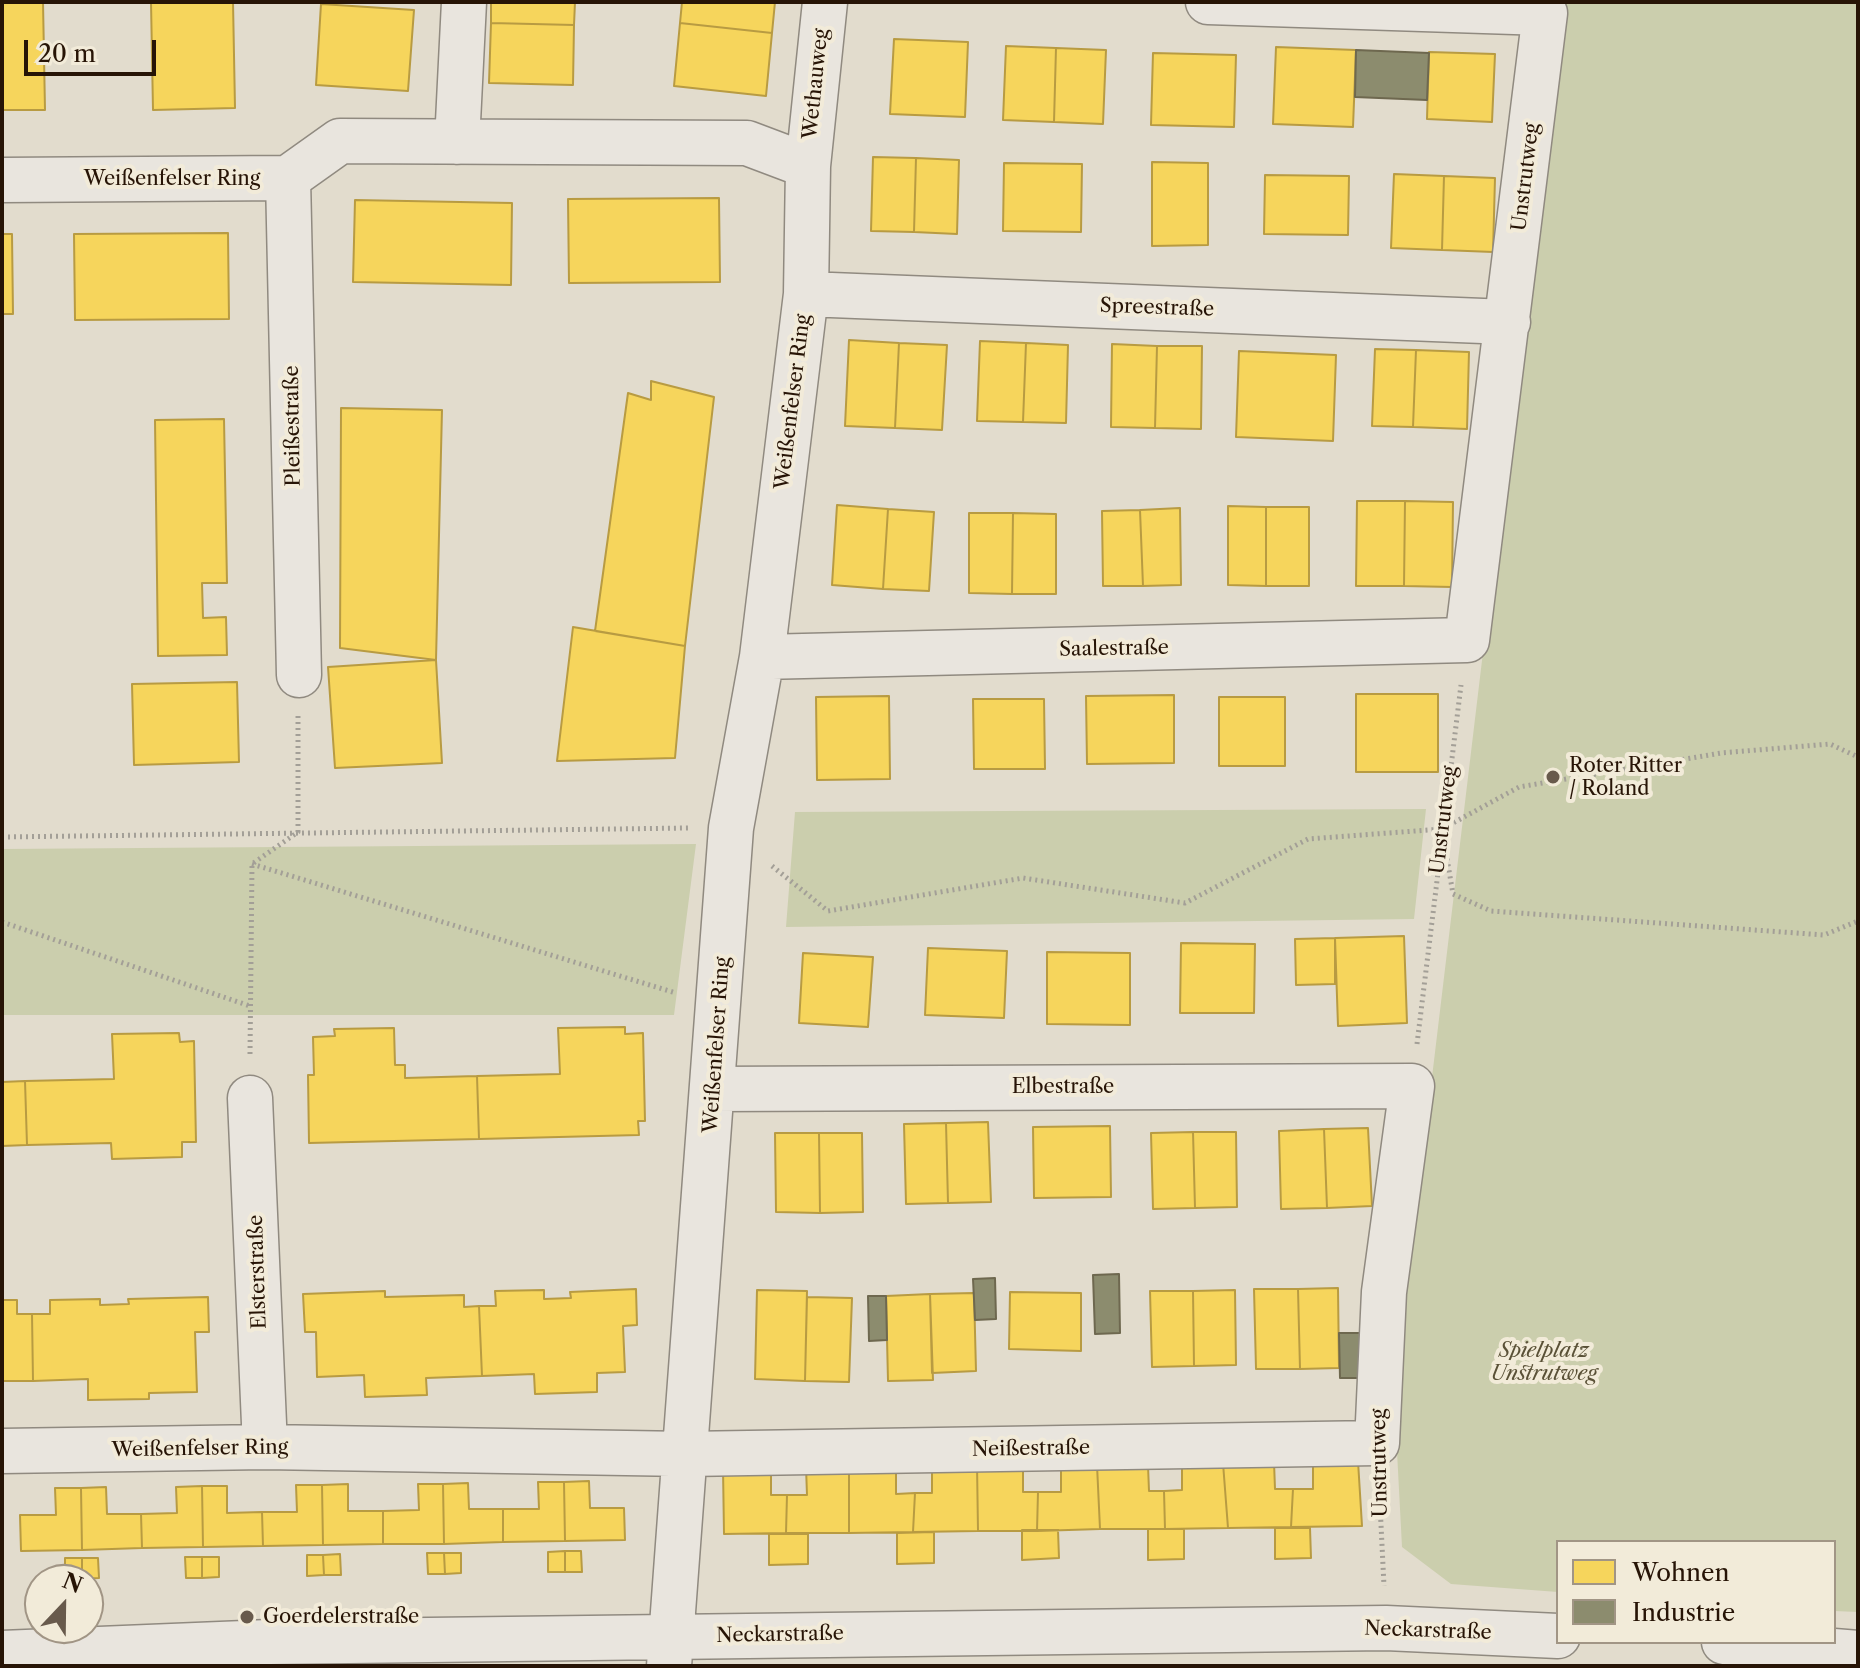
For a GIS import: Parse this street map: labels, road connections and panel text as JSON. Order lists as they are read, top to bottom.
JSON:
{
  "streets": {
    "street": [
      "Wethauweg",
      "Unstrutweg",
      "Weißenfelser Ring",
      "Spreestraße",
      "Pleißestraße",
      "Saalestraße",
      "Elbestraße",
      "Elsterstraße",
      "Neißestraße",
      "Neckarstraße"
    ]
  },
  "crossings": [
    ["Wethauweg", "Weißenfelser Ring"],
    ["Unstrutweg", "Spreestraße"],
    ["Unstrutweg", "Saalestraße"],
    ["Unstrutweg", "Elbestraße"],
    ["Unstrutweg", "Neißestraße"],
    ["Unstrutweg", "Neckarstraße"],
    ["Weißenfelser Ring", "Spreestraße"],
    ["Weißenfelser Ring", "Pleißestraße"],
    ["Weißenfelser Ring", "Saalestraße"],
    ["Weißenfelser Ring", "Elbestraße"],
    ["Weißenfelser Ring", "Elsterstraße"],
    ["Weißenfelser Ring", "Neißestraße"],
    ["Weißenfelser Ring", "Neckarstraße"]
  ],
  "parks": ["Spielplatz Unstrutweg"],
  "places": ["Roter Ritter / Roland", "Goerdelerstraße"],
  "legend": ["Wohnen", "Industrie"],
  "scale_bar": "20 m",
  "north": "top"
}
